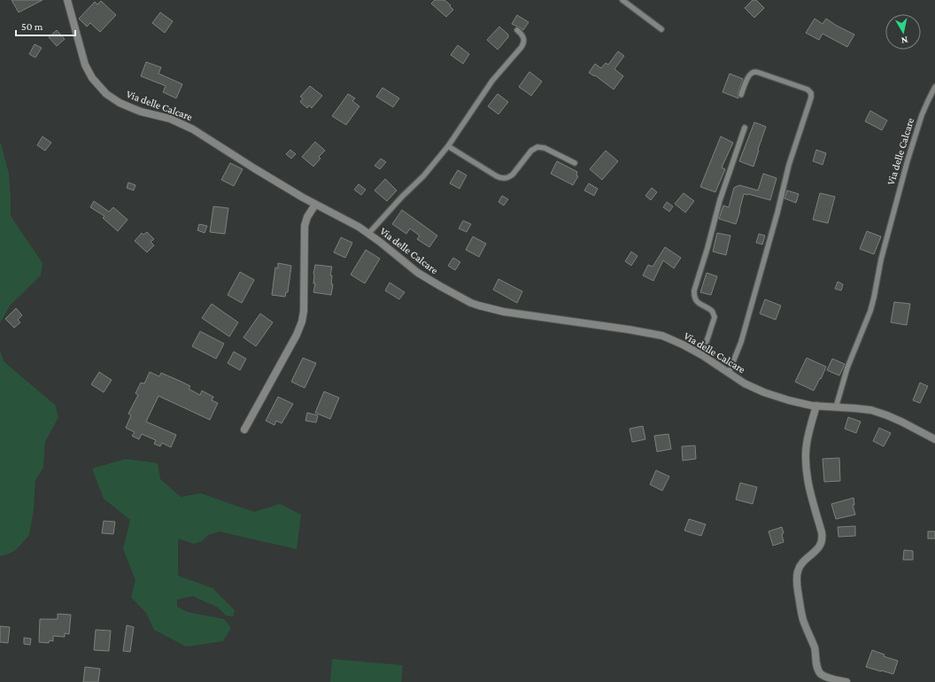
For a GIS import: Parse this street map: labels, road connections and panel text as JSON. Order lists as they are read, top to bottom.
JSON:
{
  "streets": {
    "street": ["Via delle Calcare"]
  },
  "scale_bar": "50 m",
  "north": "bottom"
}
